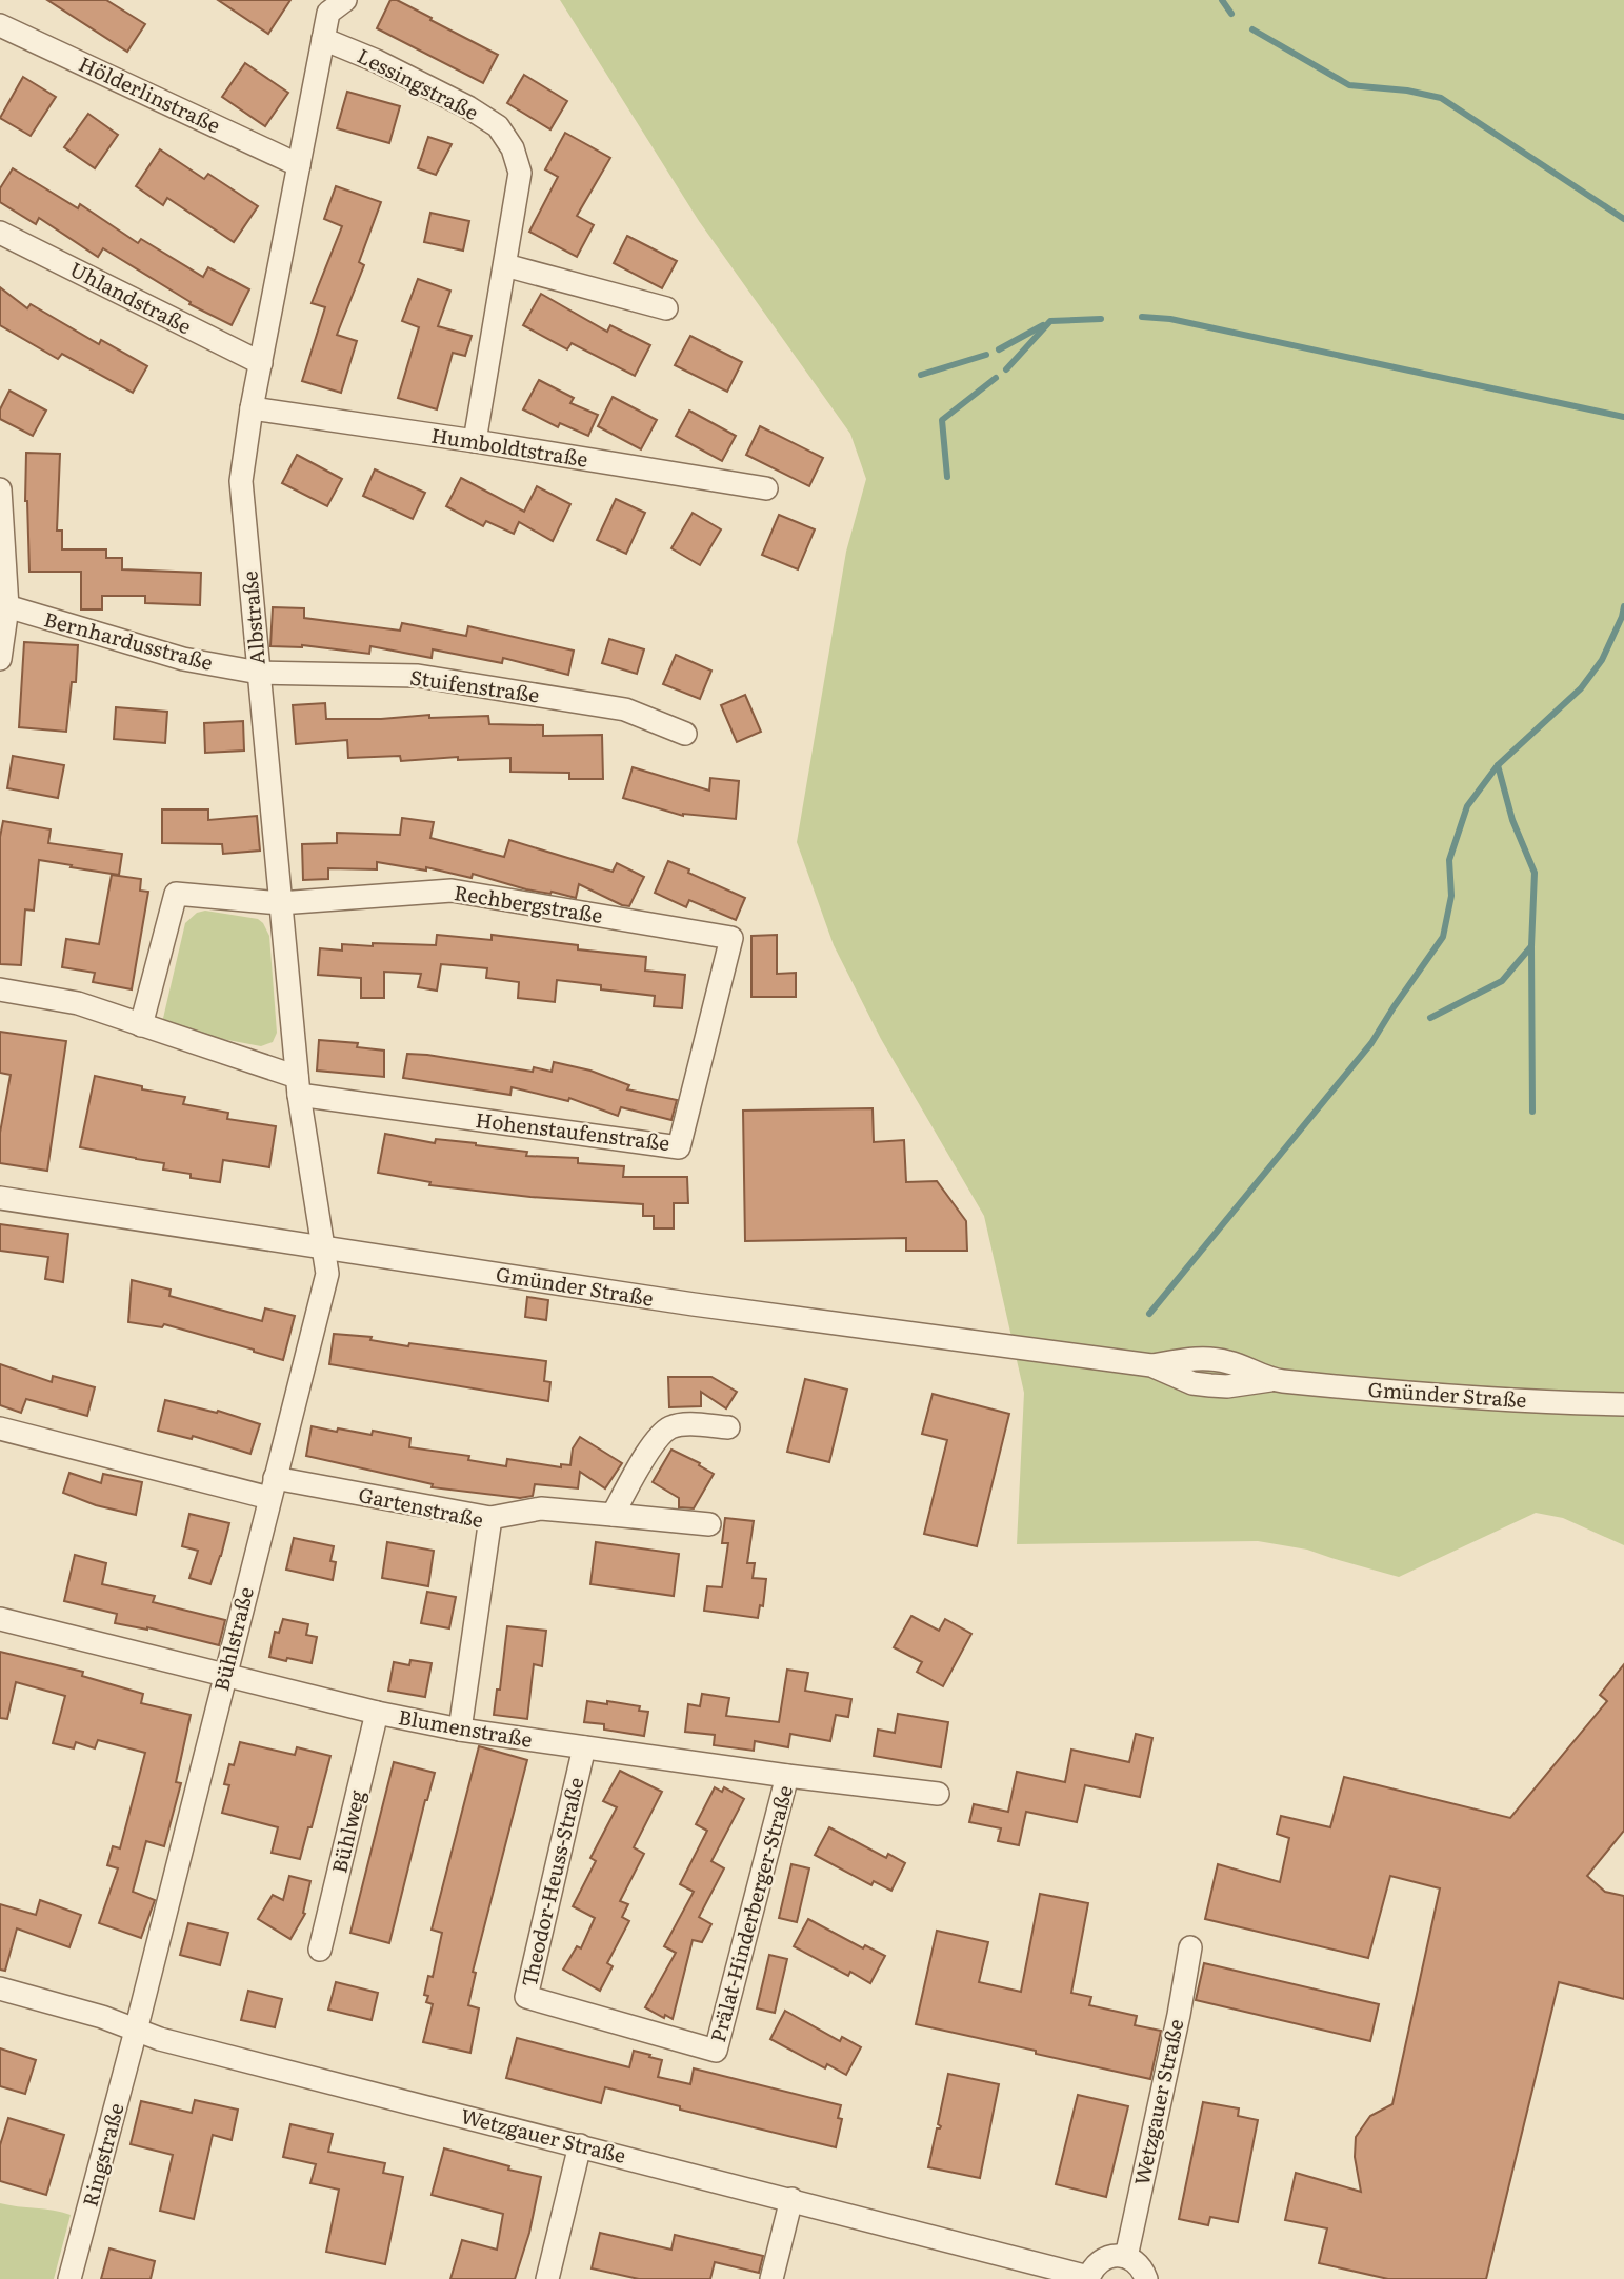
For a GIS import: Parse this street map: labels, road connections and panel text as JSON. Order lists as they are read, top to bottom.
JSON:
{
  "streets": {
    "street": [
      "Lessingstraße",
      "Hölderlinstraße",
      "Uhlandstraße",
      "Humboldtstraße",
      "Albstraße",
      "Bernhardusstraße",
      "Stuifenstraße",
      "Rechbergstraße",
      "Hohenstaufenstraße",
      "Gmünder Straße",
      "Gartenstraße",
      "Bühlstraße",
      "Blumenstraße",
      "Bühlweg",
      "Theodor-Heuss-Straße",
      "Prälat-Hinderberger-Straße",
      "Wetzgauer Straße",
      "Ringstraße"
    ]
  },
  "crossings": [
    ["Lessingstraße", "Humboldtstraße"],
    ["Lessingstraße", "Albstraße"],
    ["Hölderlinstraße", "Albstraße"],
    ["Uhlandstraße", "Albstraße"],
    ["Humboldtstraße", "Albstraße"],
    ["Albstraße", "Bernhardusstraße"],
    ["Albstraße", "Stuifenstraße"],
    ["Albstraße", "Rechbergstraße"],
    ["Albstraße", "Hohenstaufenstraße"],
    ["Albstraße", "Gmünder Straße"],
    ["Albstraße", "Bühlstraße"],
    ["Bernhardusstraße", "Stuifenstraße"],
    ["Rechbergstraße", "Hohenstaufenstraße"],
    ["Gmünder Straße", "Bühlstraße"],
    ["Gartenstraße", "Bühlstraße"],
    ["Gartenstraße", "Blumenstraße"],
    ["Bühlstraße", "Blumenstraße"],
    ["Bühlstraße", "Wetzgauer Straße"],
    ["Bühlstraße", "Ringstraße"],
    ["Blumenstraße", "Bühlweg"],
    ["Blumenstraße", "Theodor-Heuss-Straße"],
    ["Blumenstraße", "Prälat-Hinderberger-Straße"],
    ["Theodor-Heuss-Straße", "Prälat-Hinderberger-Straße"],
    ["Wetzgauer Straße", "Ringstraße"]
  ]
}
